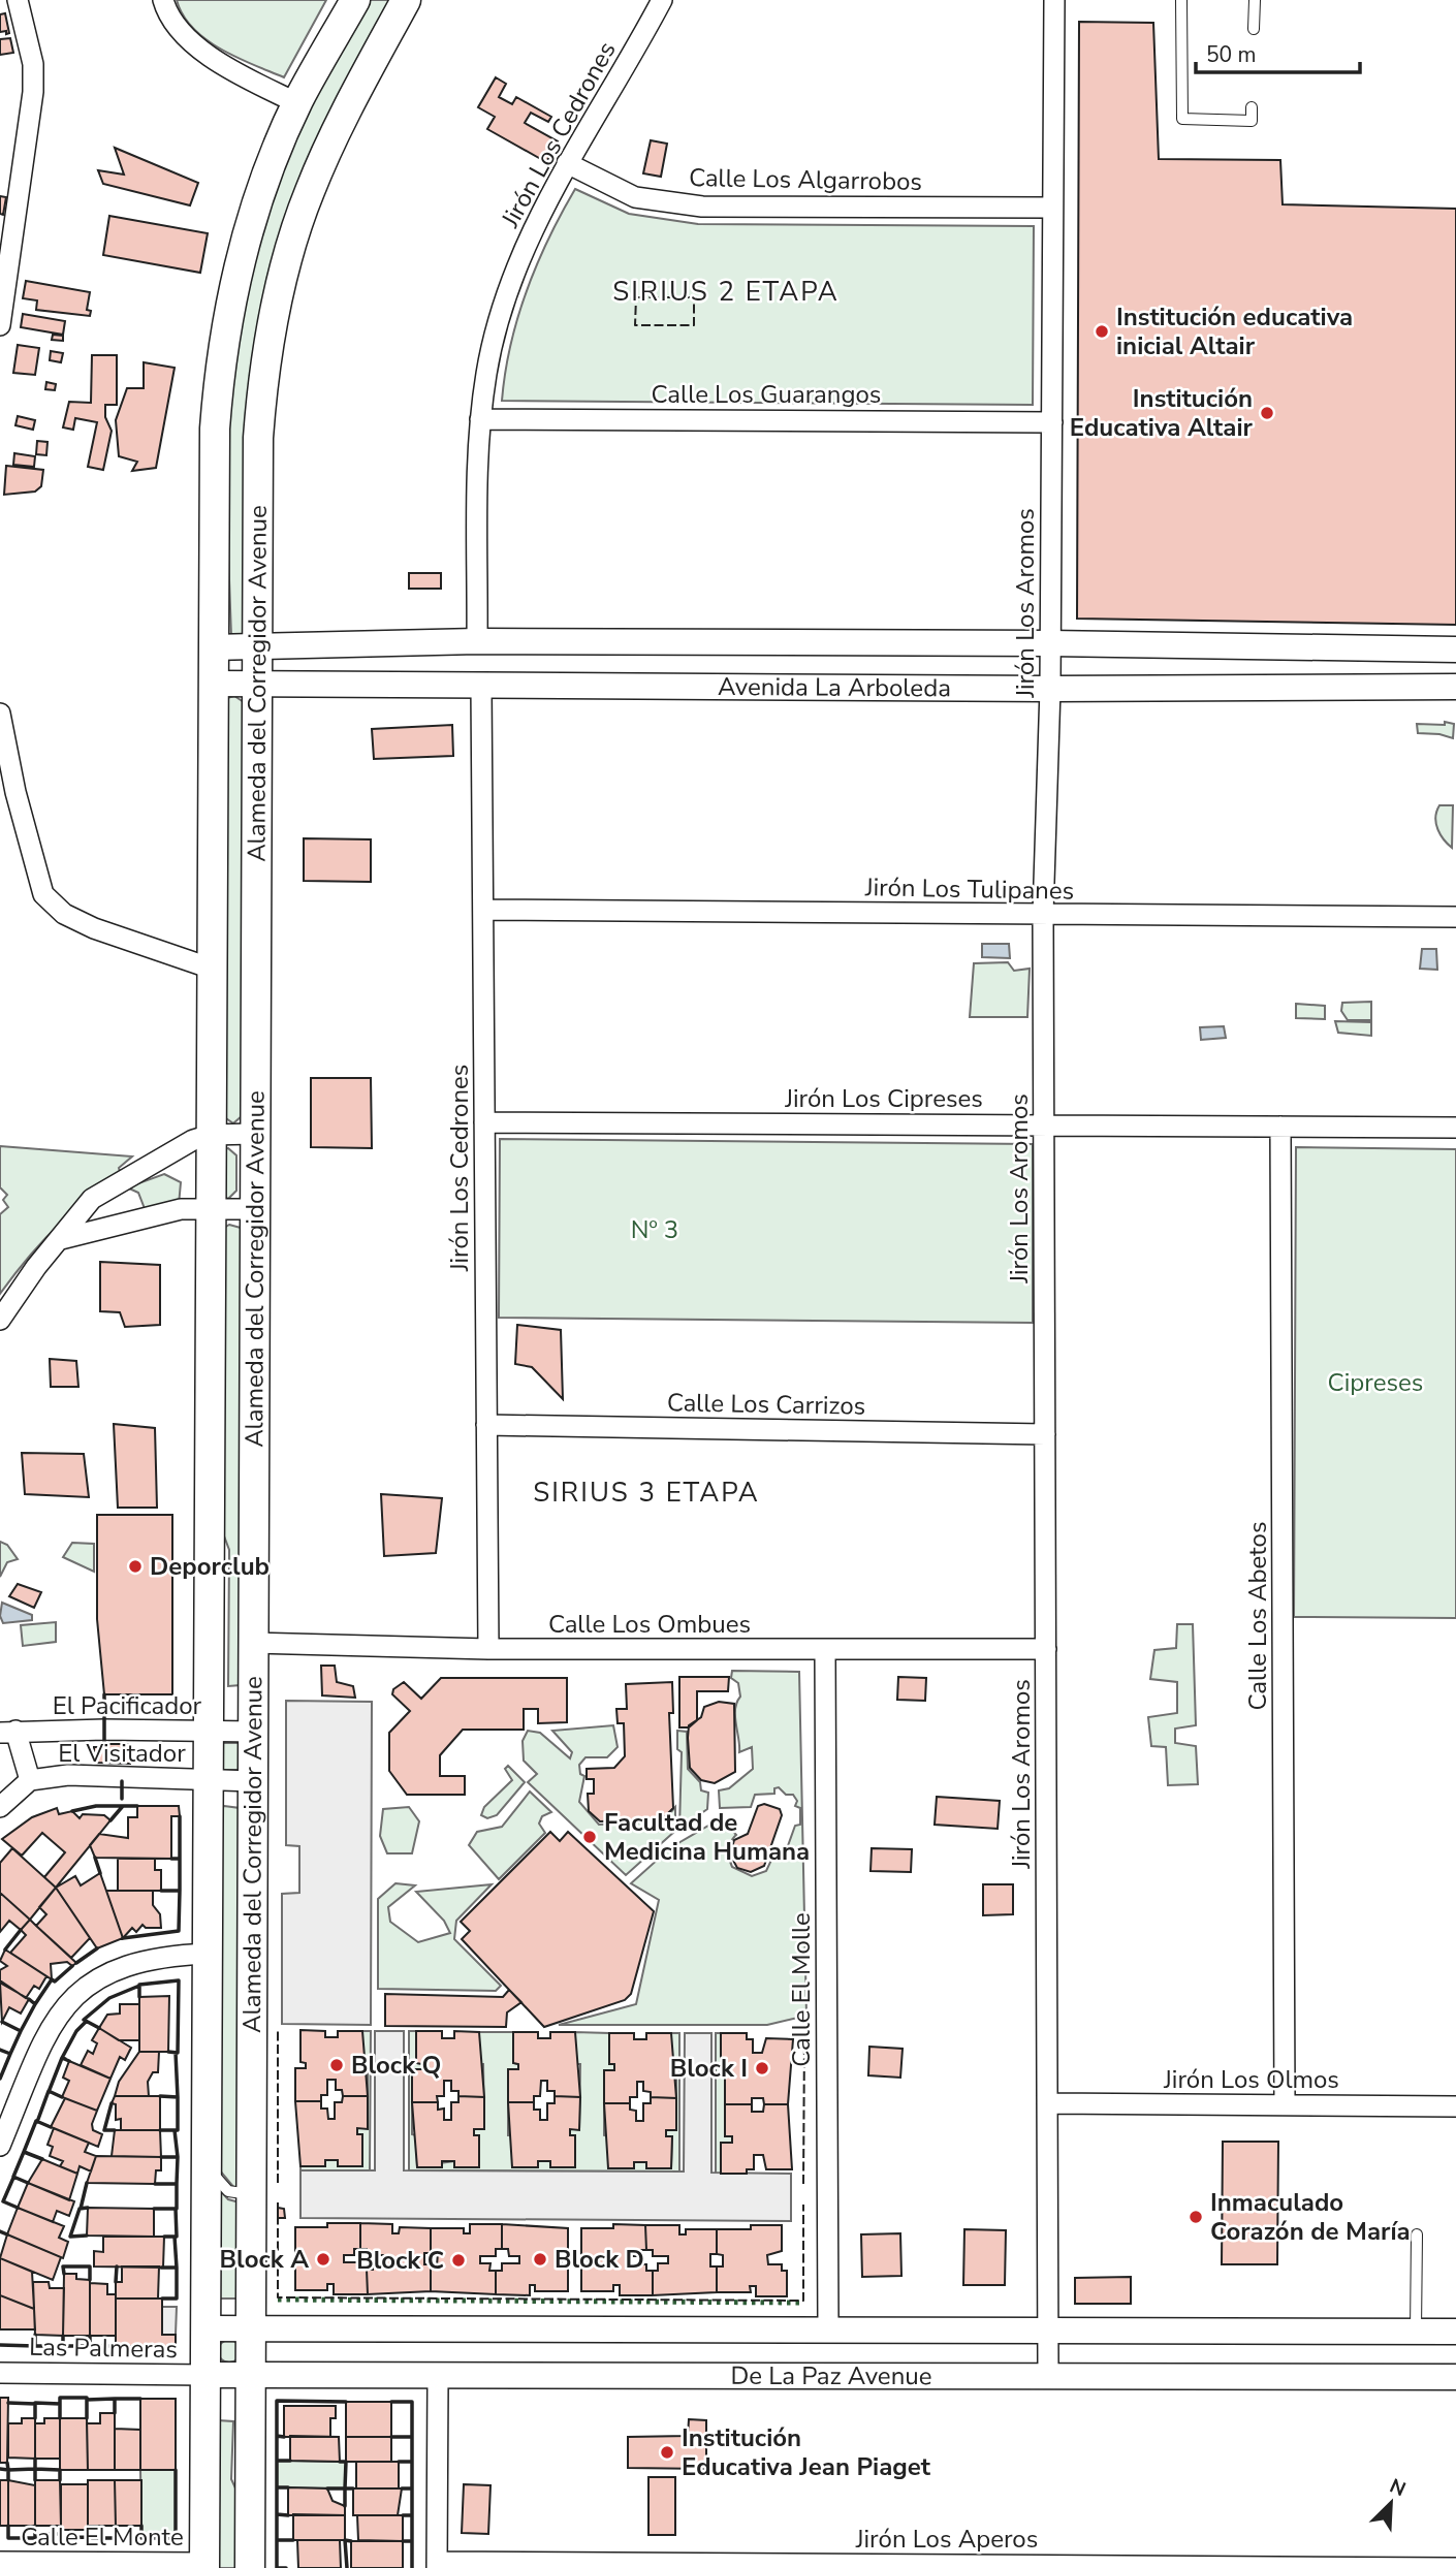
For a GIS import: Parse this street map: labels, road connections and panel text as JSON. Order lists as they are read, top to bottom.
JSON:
{
  "streets": {
    "main road": ["Alameda del Corregidor Avenue"],
    "street": [
      "Jirón Los Cedrones",
      "Calle Los Algarrobos",
      "Calle Los Guarangos",
      "Jirón Los Aromos",
      "Avenida La Arboleda",
      "Jirón Los Tulipanes",
      "Jirón Los Cipreses",
      "Calle Los Carrizos",
      "Calle Los Abetos",
      "Calle Los Ombues",
      "El Pacificador",
      "El Visitador",
      "Calle El Molle",
      "Jirón Los Olmos",
      "Las Palmeras",
      "De La Paz Avenue",
      "Calle El Monte",
      "Jirón Los Aperos"
    ]
  },
  "crossings": [
    ["Jirón Los Cedrones", "Calle Los Algarrobos"],
    ["Jirón Los Cedrones", "Calle Los Guarangos"],
    ["Jirón Los Cedrones", "Avenida La Arboleda"],
    ["Jirón Los Cedrones", "Jirón Los Tulipanes"],
    ["Jirón Los Cedrones", "Jirón Los Cipreses"],
    ["Jirón Los Cedrones", "Calle Los Carrizos"],
    ["Jirón Los Cedrones", "Calle Los Ombues"],
    ["Calle Los Algarrobos", "Jirón Los Aromos"],
    ["Calle Los Guarangos", "Jirón Los Aromos"],
    ["Jirón Los Aromos", "Avenida La Arboleda"],
    ["Jirón Los Aromos", "Jirón Los Tulipanes"],
    ["Jirón Los Aromos", "Jirón Los Cipreses"],
    ["Jirón Los Aromos", "Calle Los Carrizos"],
    ["Jirón Los Aromos", "Calle Los Ombues"],
    ["Jirón Los Aromos", "Jirón Los Olmos"],
    ["Jirón Los Aromos", "De La Paz Avenue"],
    ["Alameda del Corregidor Avenue", "Avenida La Arboleda"],
    ["Alameda del Corregidor Avenue", "Calle Los Ombues"],
    ["Alameda del Corregidor Avenue", "El Pacificador"],
    ["Alameda del Corregidor Avenue", "El Visitador"],
    ["Alameda del Corregidor Avenue", "Las Palmeras"],
    ["Alameda del Corregidor Avenue", "De La Paz Avenue"],
    ["Alameda del Corregidor Avenue", "Calle El Monte"],
    ["Jirón Los Cipreses", "Calle Los Abetos"],
    ["Calle Los Abetos", "Jirón Los Olmos"],
    ["Calle Los Ombues", "Calle El Molle"],
    ["Calle El Molle", "De La Paz Avenue"],
    ["Las Palmeras", "De La Paz Avenue"]
  ],
  "districts": ["SIRIUS 2 ETAPA", "SIRIUS 3 ETAPA"],
  "parks": ["Nº 3", "Cipreses"],
  "places": [
    "Institución educativa inicial Altair",
    "Institución Educativa Altair",
    "Deporclub",
    "Facultad de Medicina Humana",
    "Block Q",
    "Block I",
    "Inmaculado Corazón de María",
    "Block A",
    "Block D",
    "Block C",
    "Institución Educativa Jean Piaget"
  ],
  "scale_bar": "50 m",
  "north": "top right"
}
